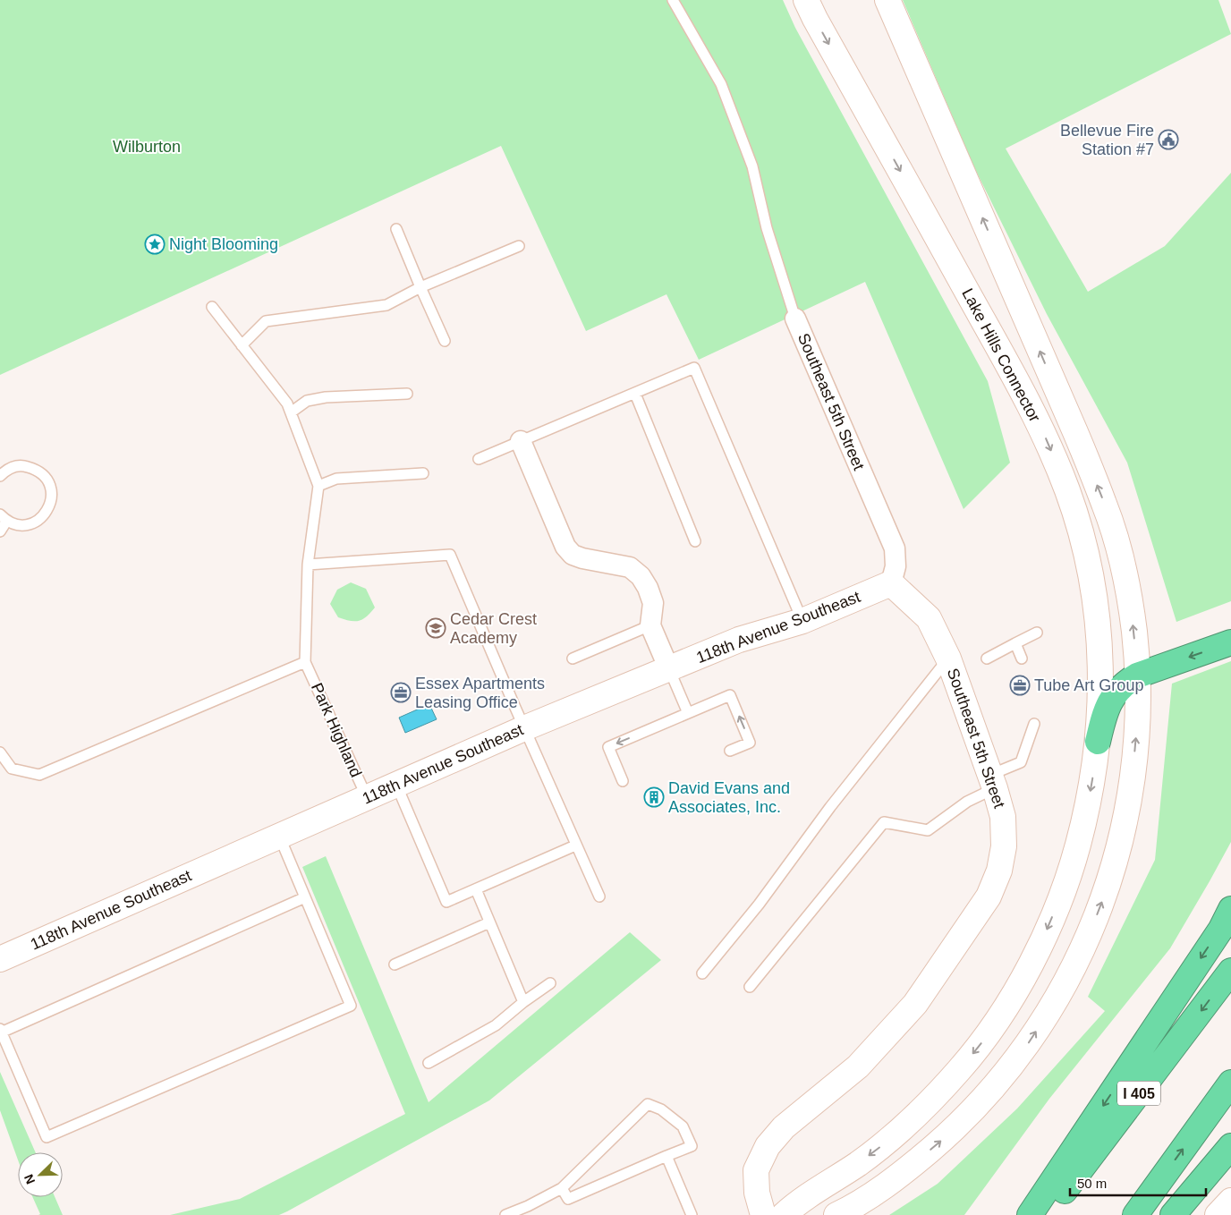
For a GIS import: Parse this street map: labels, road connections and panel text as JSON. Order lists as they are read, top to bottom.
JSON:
{
  "streets": {
    "highway": ["I 405"],
    "main road": ["Lake Hills Connector", "Southeast 5th Street", "118th Avenue Southeast"],
    "lane": ["Park Highland"]
  },
  "crossings": [
    ["Southeast 5th Street", "118th Avenue Southeast"],
    ["118th Avenue Southeast", "Park Highland"]
  ],
  "parks": ["Wilburton"],
  "places": {
    "public building": ["Bellevue Fire Station #7"],
    "place": ["Night Blooming"],
    "school or university": ["Cedar Crest Academy"],
    "office": ["Tube Art Group", "Essex Apartments Leasing Office"],
    "building": ["David Evans and Associates, Inc."]
  },
  "scale_bar": "50 m",
  "north": "bottom left"
}
